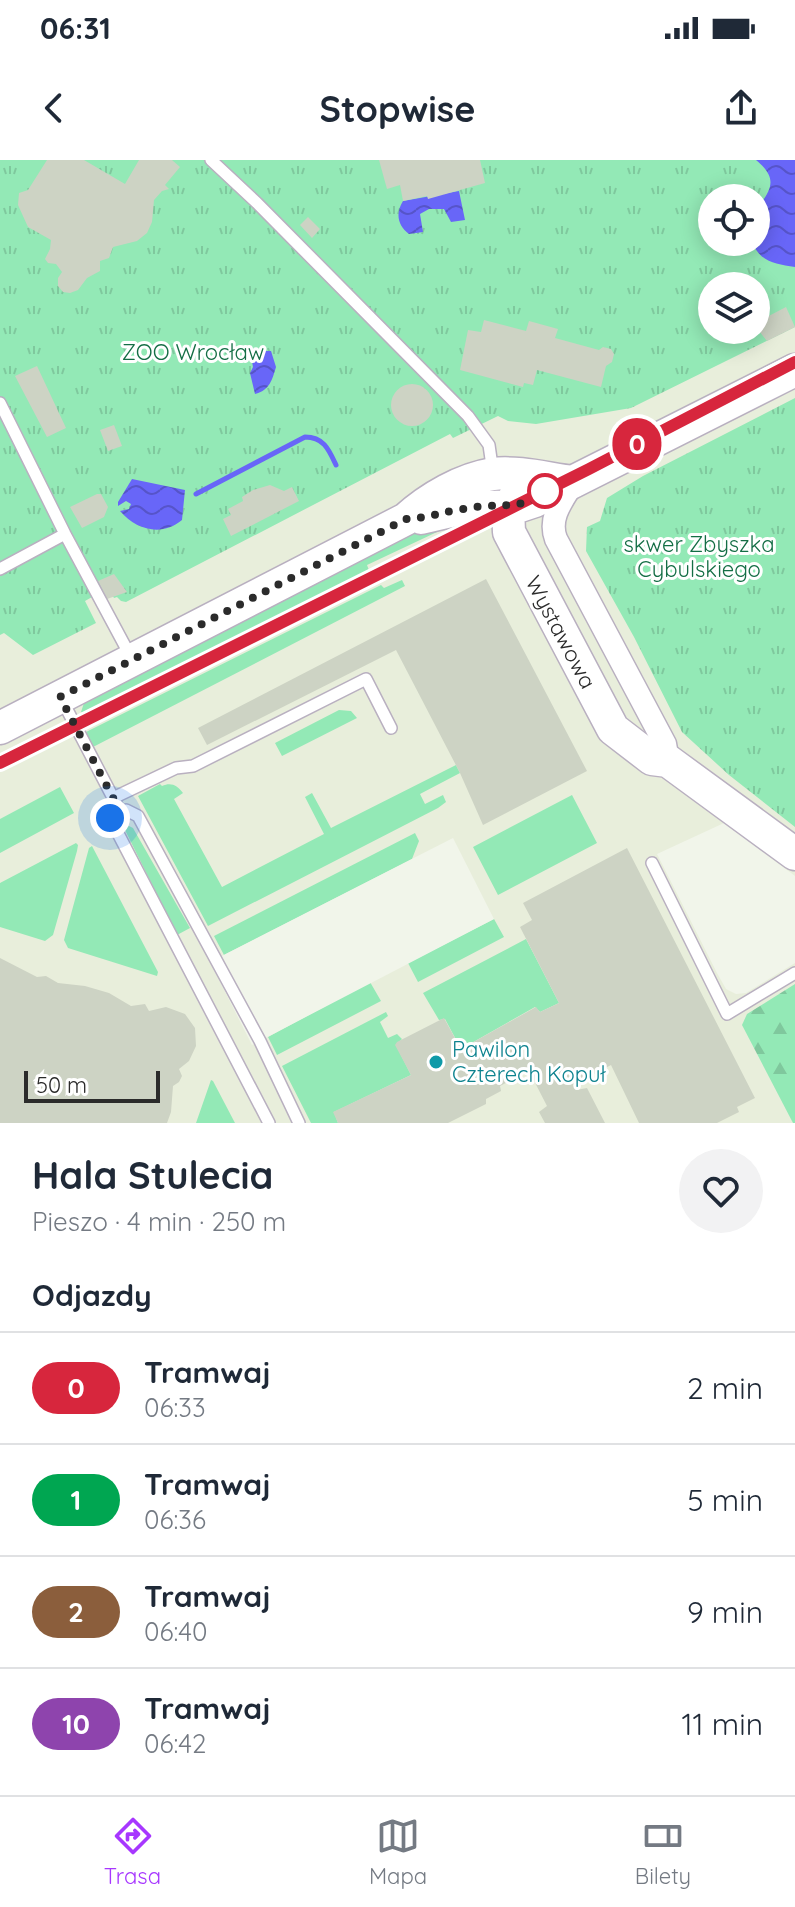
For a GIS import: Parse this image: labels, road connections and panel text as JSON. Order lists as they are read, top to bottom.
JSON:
{
  "streets": {
    "main road": ["Wystawowa"]
  },
  "parks": ["ZOO Wrocław", "skwer Zbyszka Cybulskiego"],
  "places": ["Pawilon Czterech Kopuł"],
  "lines": ["tram line 0"],
  "scale_bar": "50 m",
  "page": {
    "status": "06:31",
    "header": "Stopwise",
    "on_map": "0",
    "scale": "50 m",
    "heading": [
      ["Hala Stulecia", "Pieszo · 4 min · 250 m"],
      "Odjazdy"
    ],
    "list": [
      {
        "mark": "0",
        "name": "Tramwaj",
        "note": "06:33",
        "value": "2 min"
      },
      {
        "mark": "1",
        "name": "Tramwaj",
        "note": "06:36",
        "value": "5 min"
      },
      {
        "mark": "2",
        "name": "Tramwaj",
        "note": "06:40",
        "value": "9 min"
      },
      {
        "mark": "10",
        "name": "Tramwaj",
        "note": "06:42",
        "value": "11 min"
      }
    ],
    "tabs": ["Trasa", "Mapa", "Bilety"]
  }
}
